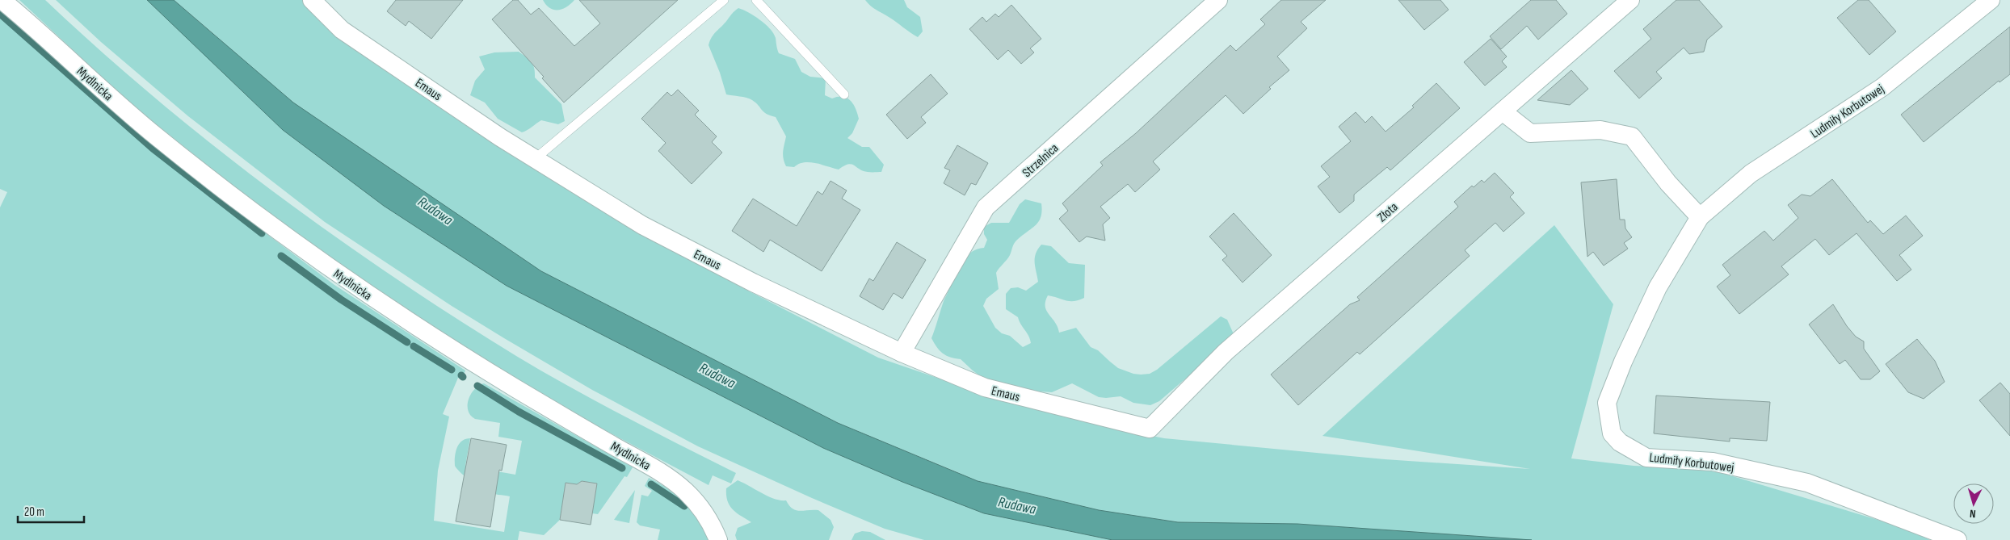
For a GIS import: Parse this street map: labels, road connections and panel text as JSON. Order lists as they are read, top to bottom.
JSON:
{
  "streets": {
    "street": [
      "Mydlnicka",
      "Emaus",
      "Ludmiły Korbutowej",
      "Strzelnica",
      "Złota"
    ]
  },
  "crossings": [
    ["Emaus", "Strzelnica"],
    ["Emaus", "Złota"]
  ],
  "water": ["Rudawa"],
  "scale_bar": "20 m",
  "north": "bottom"
}
